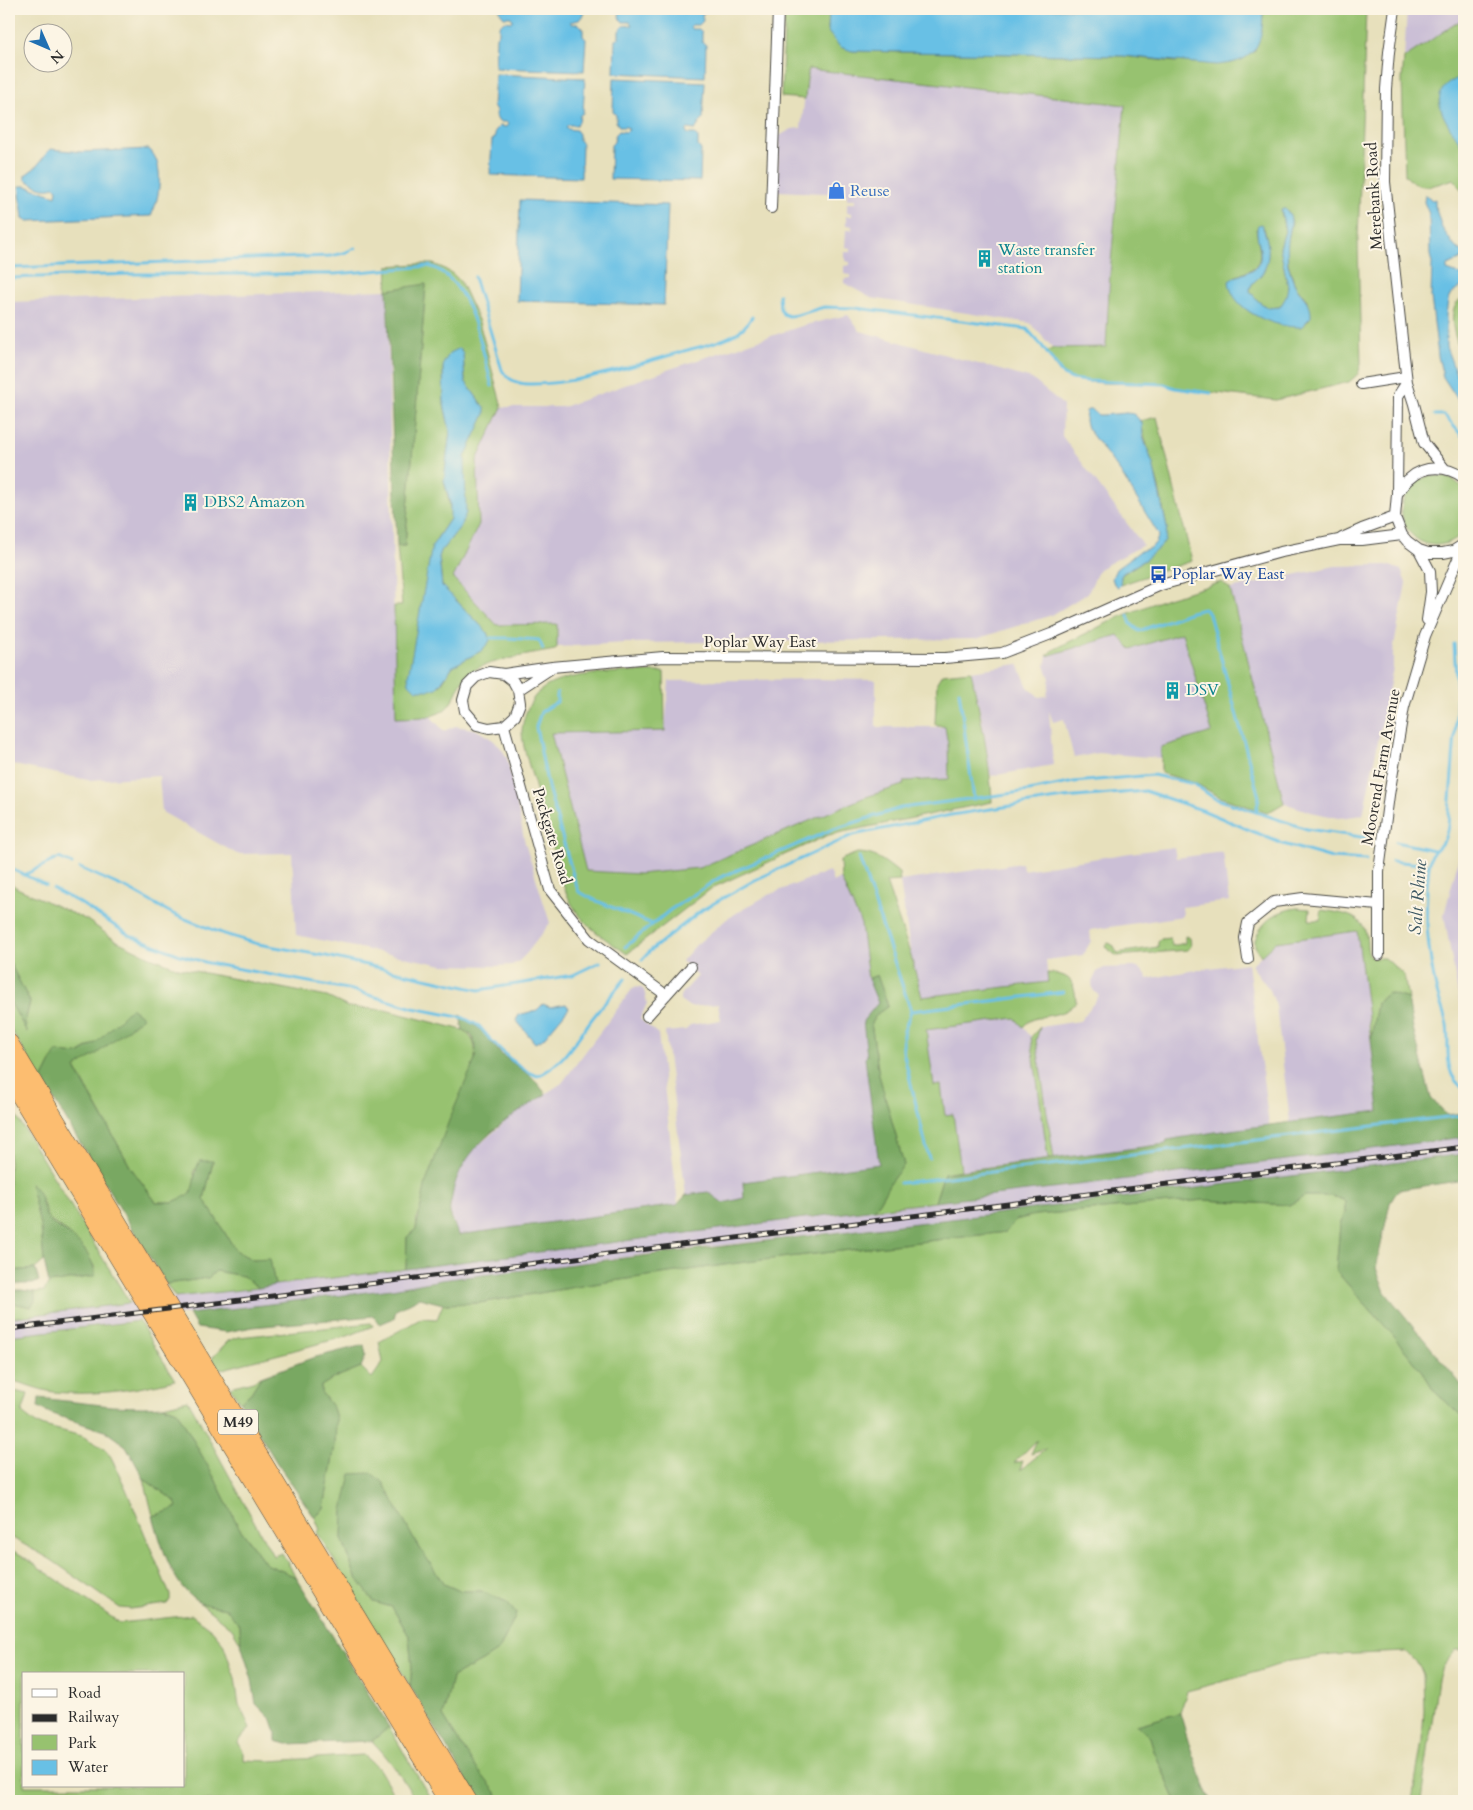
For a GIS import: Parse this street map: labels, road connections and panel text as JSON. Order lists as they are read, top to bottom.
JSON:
{
  "streets": {
    "highway": ["M49"],
    "street": [
      "Merebank Road",
      "Poplar Way East",
      "Moorend Farm Avenue",
      "Packgate Road"
    ]
  },
  "crossings": [
    ["Merebank Road", "Poplar Way East"],
    ["Poplar Way East", "Packgate Road"]
  ],
  "water": ["Salt Rhine"],
  "places": {
    "shop": ["Reuse"],
    "building": ["Waste transfer station", "DBS2 Amazon", "DSV"],
    "bus stop": ["Poplar Way East"]
  },
  "legend": [
    "Road",
    "Railway",
    "Park",
    "Water"
  ],
  "north": "bottom right"
}
